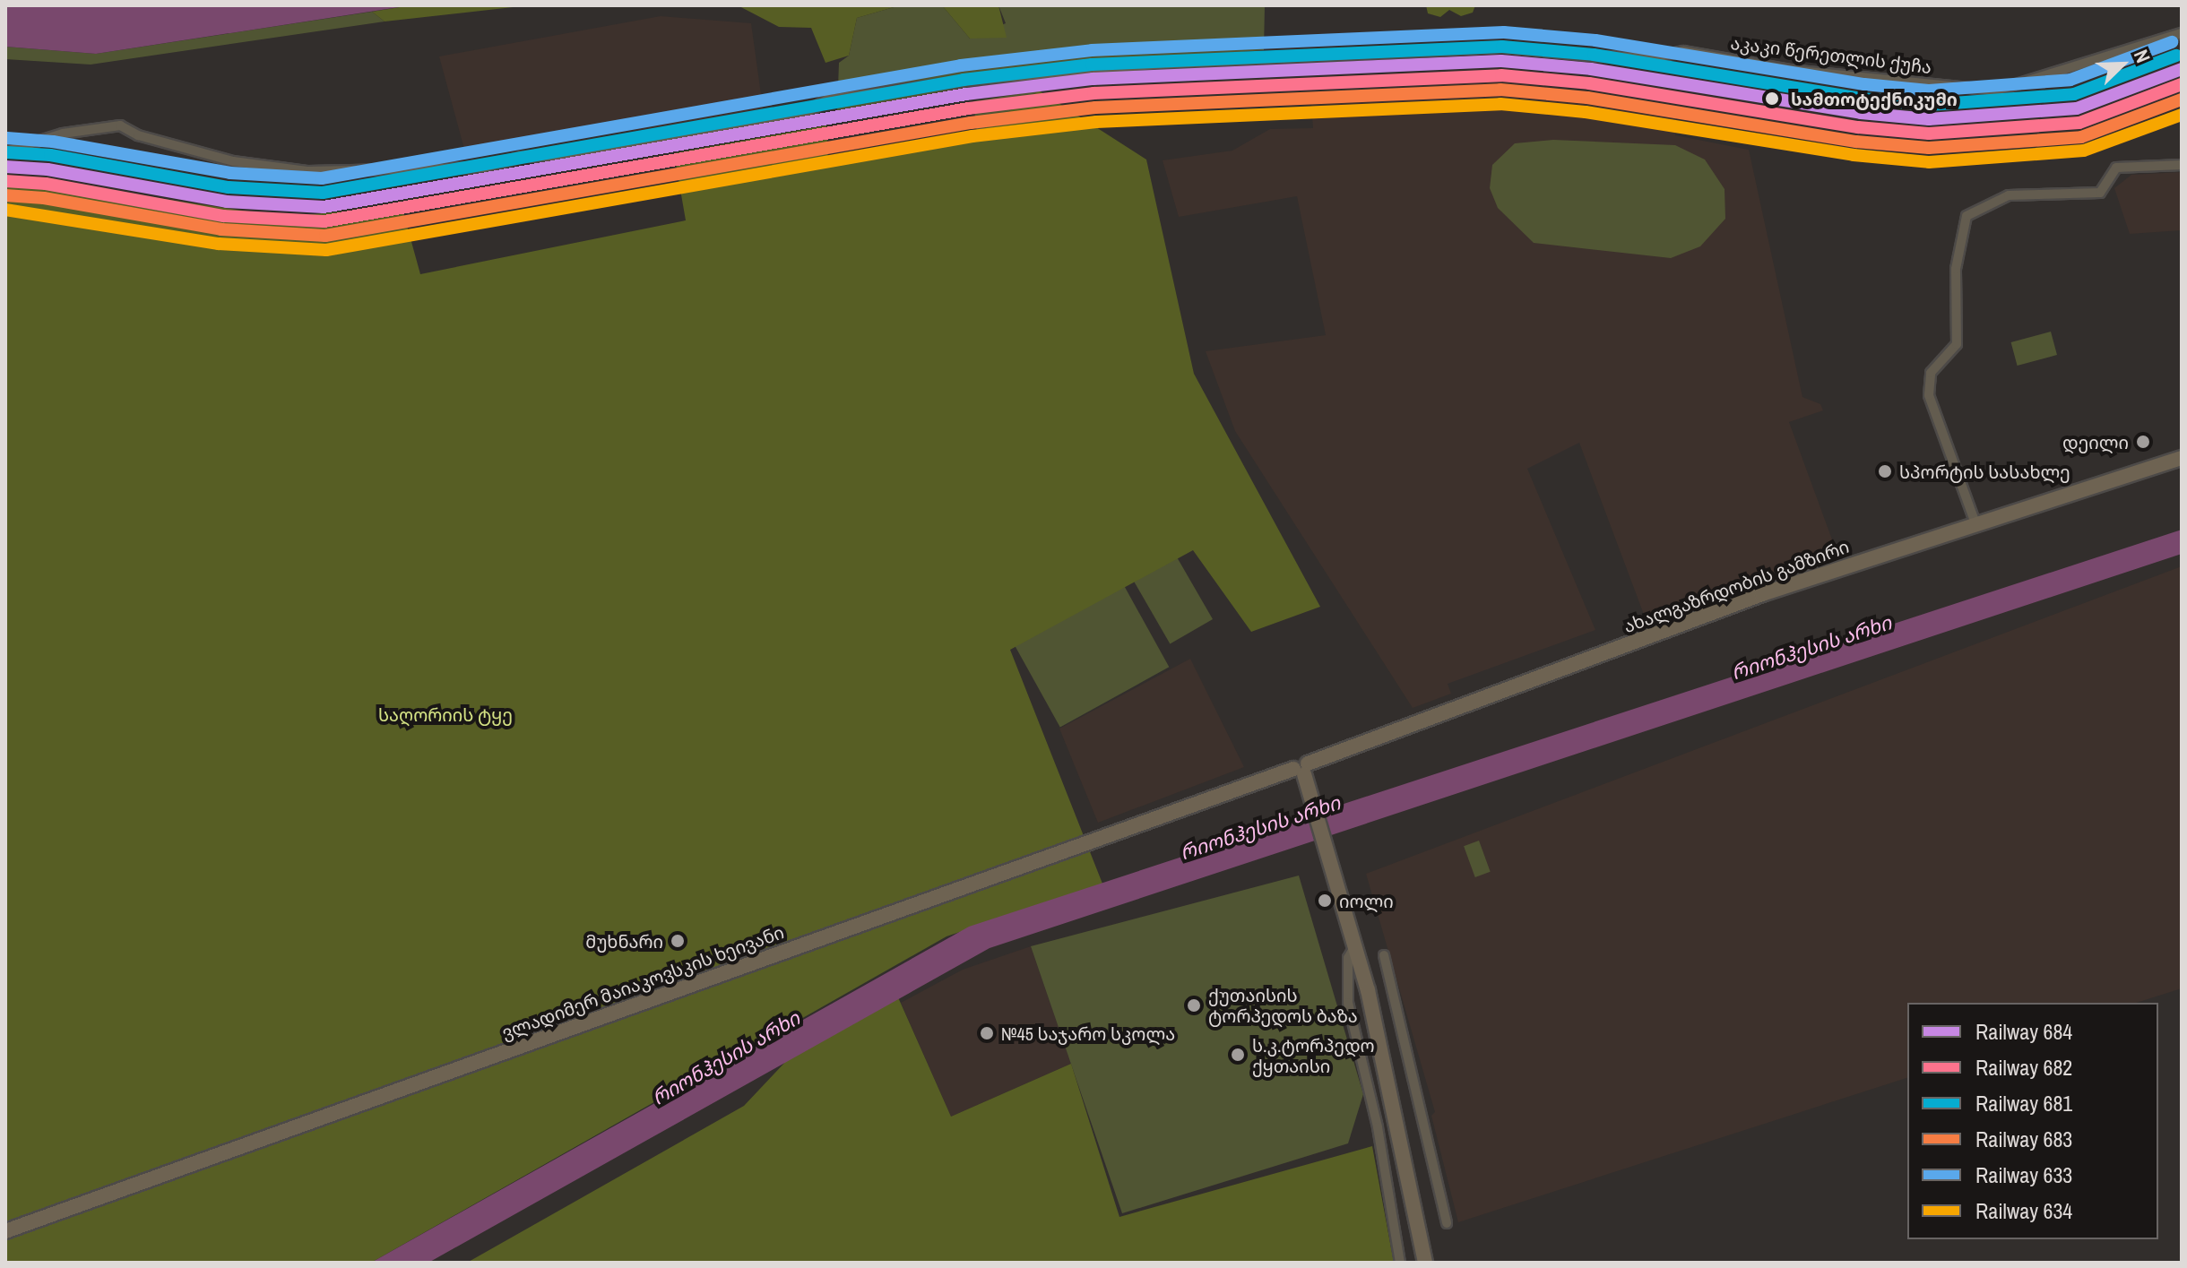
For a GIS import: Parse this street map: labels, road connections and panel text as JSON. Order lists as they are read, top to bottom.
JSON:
{
  "streets": {
    "main road": ["ახალგაზრდობის გამზირი", "ვლადიმერ მაიაკოვსკის ხეივანი"],
    "street": ["აკაკი წერეთლის ქუჩა"]
  },
  "crossings": [
    ["ახალგაზრდობის გამზირი", "ვლადიმერ მაიაკოვსკის ხეივანი"]
  ],
  "water": ["რიონჰესის არხი"],
  "parks": ["საღორიის ტყე"],
  "places": [
    "სამთოტექნიკუმი",
    "დეილი",
    "სპორტის სასახლე",
    "იოლი",
    "მუხნარი",
    "ქუთაისის ტორპედოს ბაზა",
    "№45 საჯარო სკოლა",
    "ს.კ.ტორპედო ქყთაისი"
  ],
  "lines": [
    "rail line 633",
    "rail line 681",
    "rail line 684",
    "rail line 682",
    "rail line 683",
    "rail line 634"
  ],
  "legend": [
    "Railway 684",
    "Railway 682",
    "Railway 681",
    "Railway 683",
    "Railway 633",
    "Railway 634"
  ],
  "north": "top right"
}
